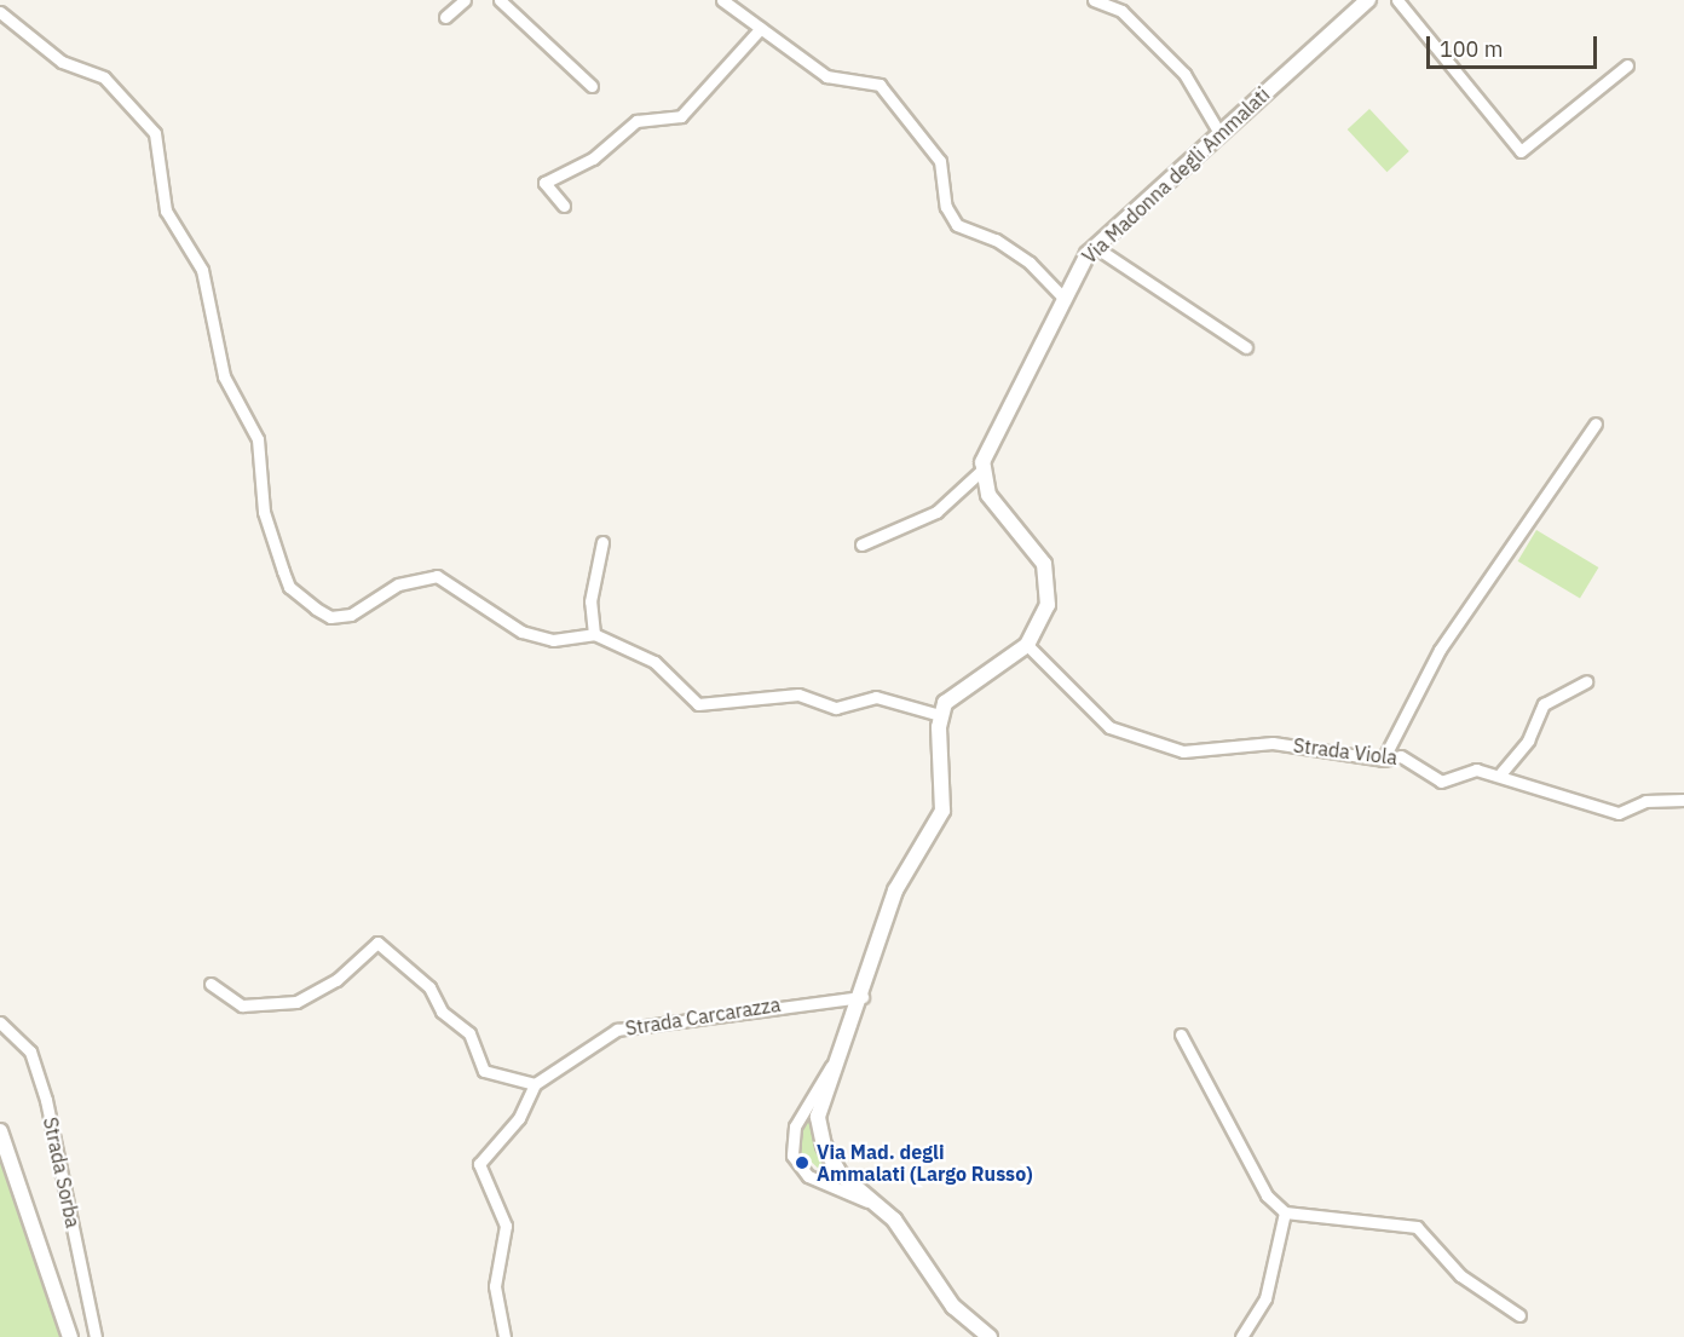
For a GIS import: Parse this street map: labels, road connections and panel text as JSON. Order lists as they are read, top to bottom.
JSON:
{
  "streets": {
    "street": [
      "Via Madonna degli Ammalati",
      "Strada Viola",
      "Strada Carcarazza",
      "Strada Sorba"
    ]
  },
  "places": ["Via Mad. degli Ammalati (Largo Russo)"],
  "scale_bar": "100 m"
}
